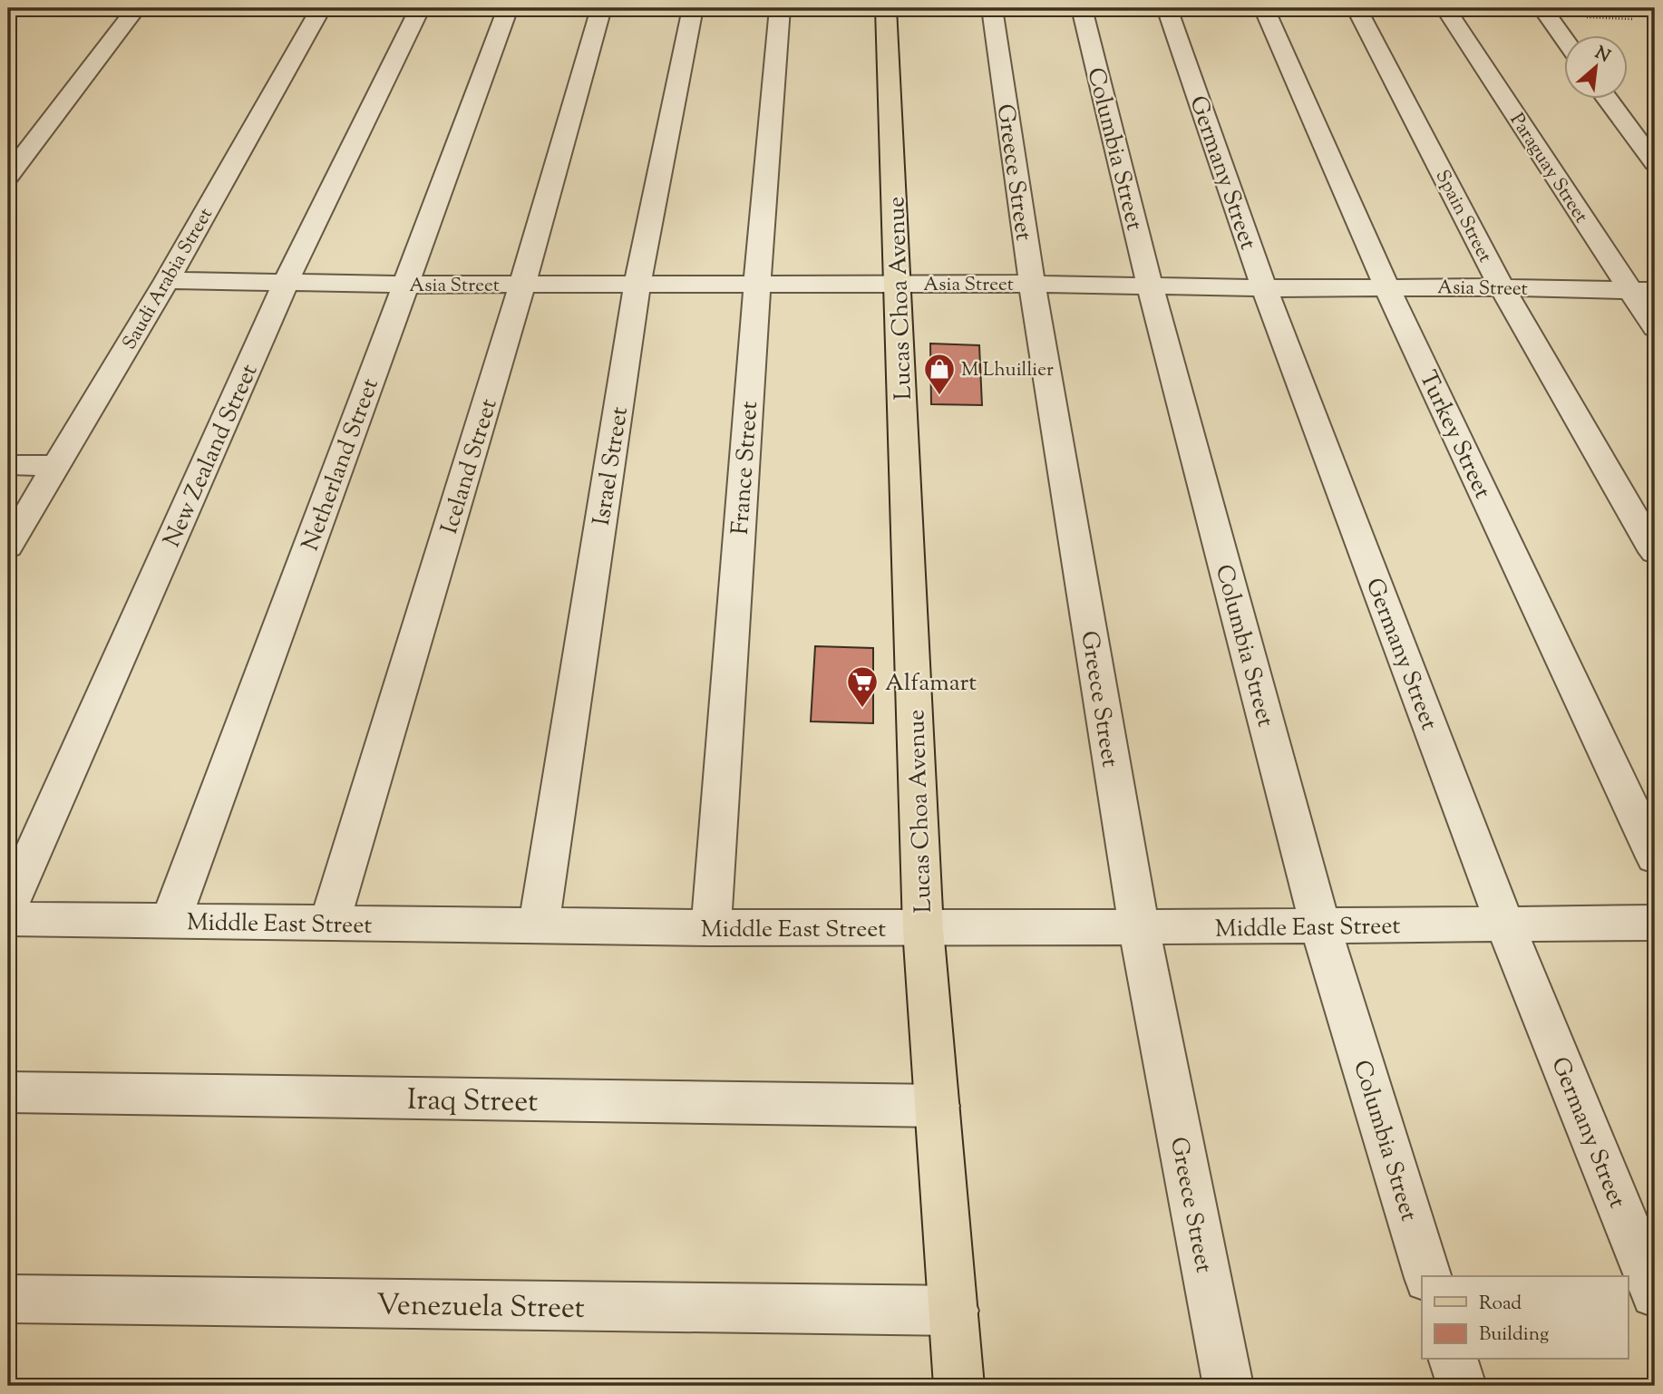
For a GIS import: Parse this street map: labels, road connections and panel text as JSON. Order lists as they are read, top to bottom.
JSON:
{
  "streets": {
    "main road": ["Lucas Choa Avenue"],
    "street": [
      "Columbia Street",
      "Paraguay Street",
      "Greece Street",
      "Germany Street",
      "Spain Street",
      "Saudi Arabia Street",
      "Asia Street",
      "Turkey Street",
      "New Zealand Street",
      "Netherland Street",
      "Iceland Street",
      "Israel Street",
      "France Street",
      "Middle East Street",
      "Iraq Street",
      "Venezuela Street"
    ]
  },
  "crossings": [
    ["Columbia Street", "Asia Street"],
    ["Columbia Street", "Middle East Street"],
    ["Paraguay Street", "Asia Street"],
    ["Greece Street", "Asia Street"],
    ["Greece Street", "Middle East Street"],
    ["Germany Street", "Asia Street"],
    ["Germany Street", "Middle East Street"],
    ["Spain Street", "Asia Street"],
    ["Saudi Arabia Street", "Asia Street"],
    ["Asia Street", "Lucas Choa Avenue"],
    ["Asia Street", "Turkey Street"],
    ["Asia Street", "New Zealand Street"],
    ["Asia Street", "Netherland Street"],
    ["Asia Street", "Iceland Street"],
    ["Asia Street", "Israel Street"],
    ["Asia Street", "France Street"],
    ["Lucas Choa Avenue", "Middle East Street"],
    ["Lucas Choa Avenue", "Iraq Street"],
    ["Lucas Choa Avenue", "Venezuela Street"],
    ["Netherland Street", "Middle East Street"],
    ["Iceland Street", "Middle East Street"],
    ["Israel Street", "Middle East Street"],
    ["France Street", "Middle East Street"]
  ],
  "places": {
    "shop": ["M Lhuillier"],
    "supermarket": ["Alfamart"]
  },
  "legend": ["Road", "Building"],
  "north": "top right"
}
